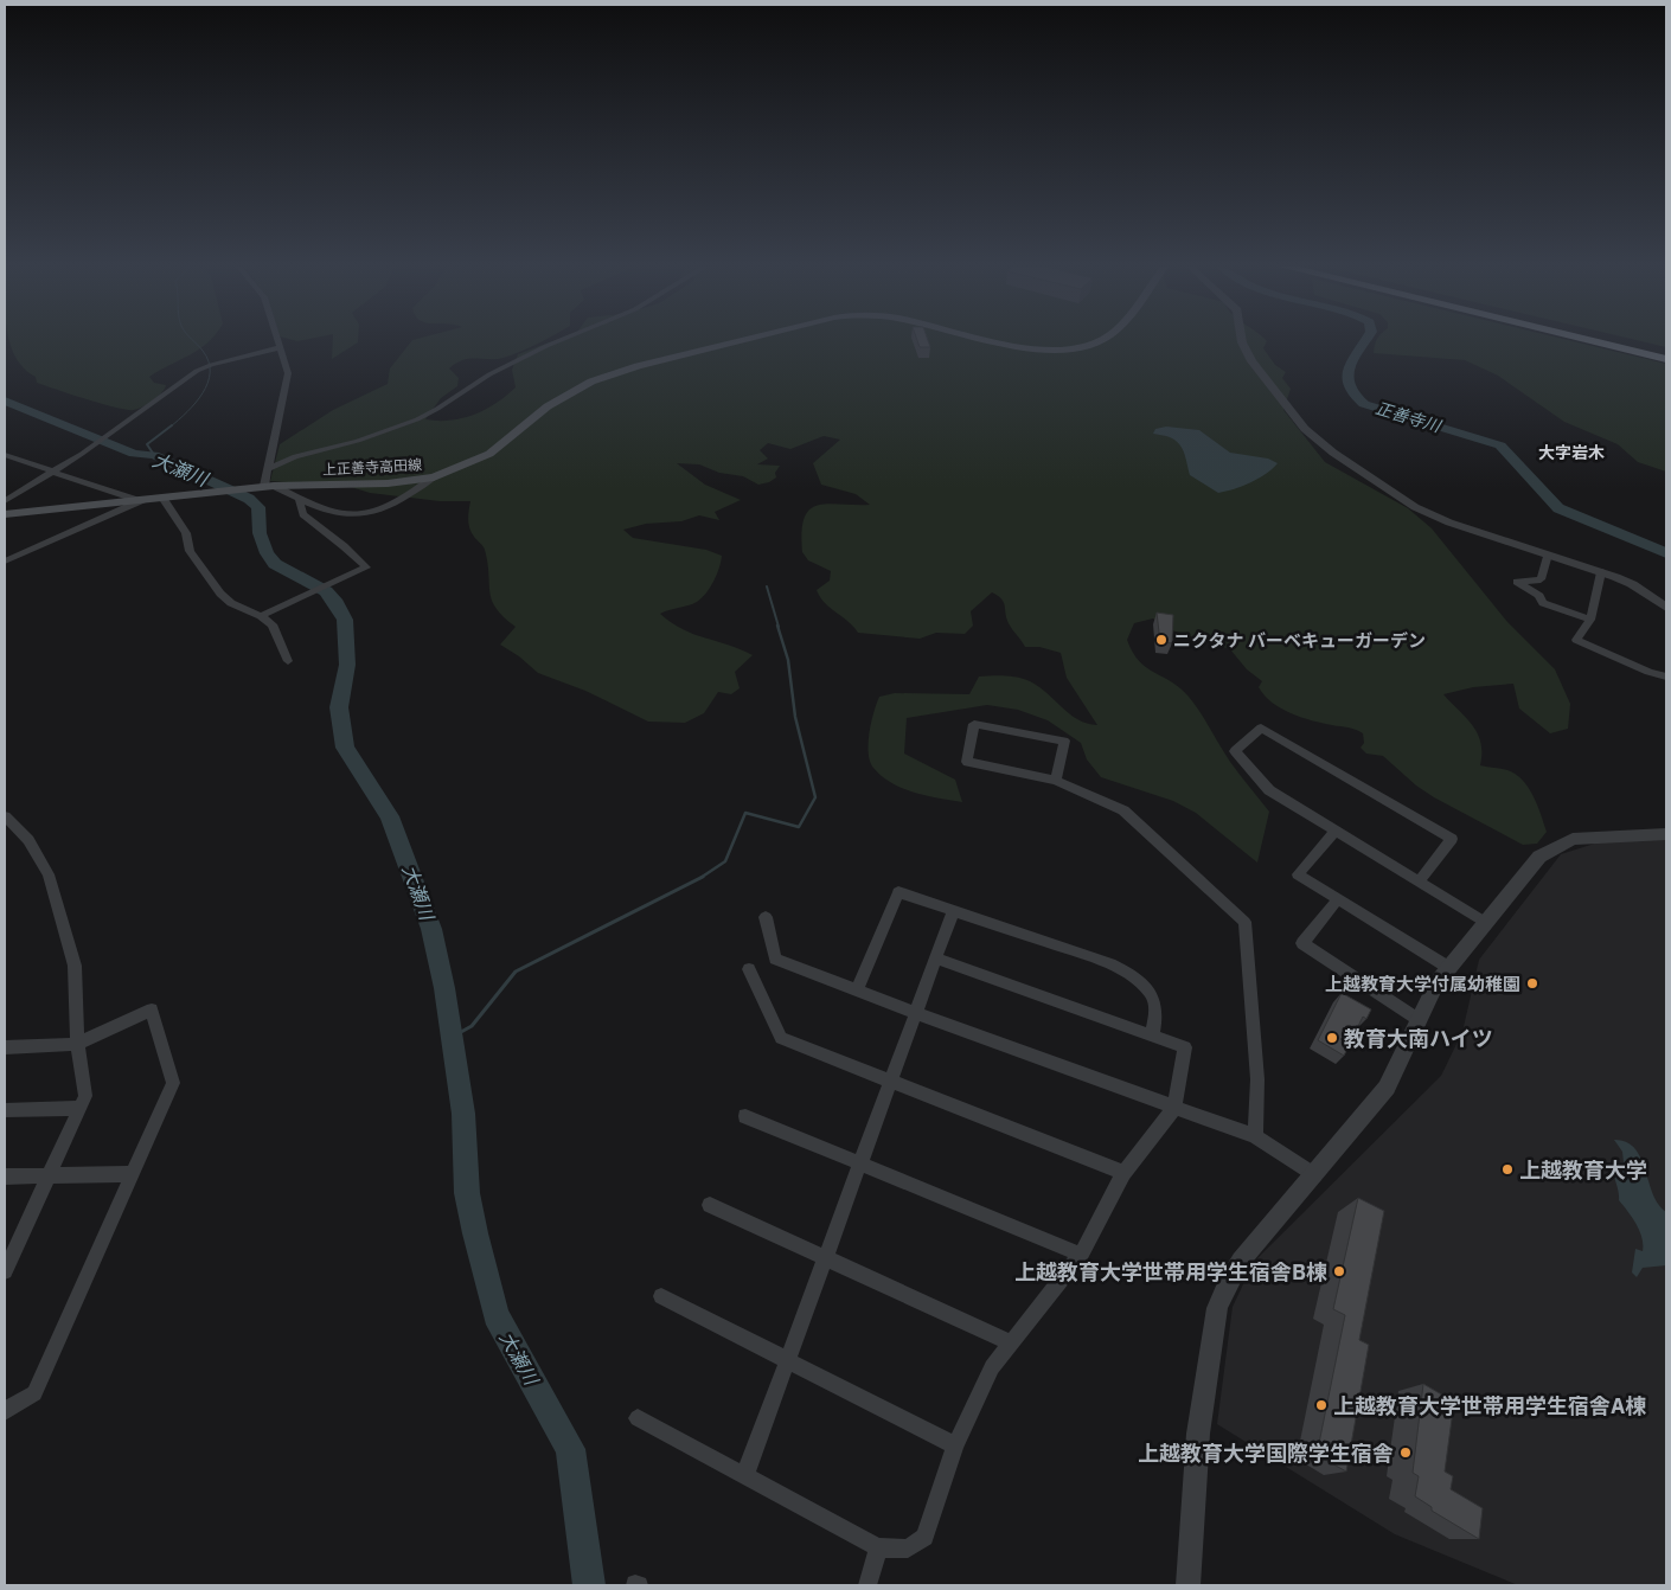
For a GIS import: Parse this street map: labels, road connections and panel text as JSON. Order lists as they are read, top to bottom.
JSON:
{
  "streets": {
    "main road": ["上正善寺高田線"]
  },
  "districts": ["大字岩木"],
  "water": ["正善寺川", "大瀬川"],
  "places": [
    "ニクタナ バーベキューガーデン",
    "上越教育大学付属幼稚園",
    "教育大南ハイツ",
    "上越教育大学",
    "上越教育大学世帯用学生宿舎B棟",
    "上越教育大学世帯用学生宿舎A棟",
    "上越教育大学国際学生宿舎"
  ]
}
